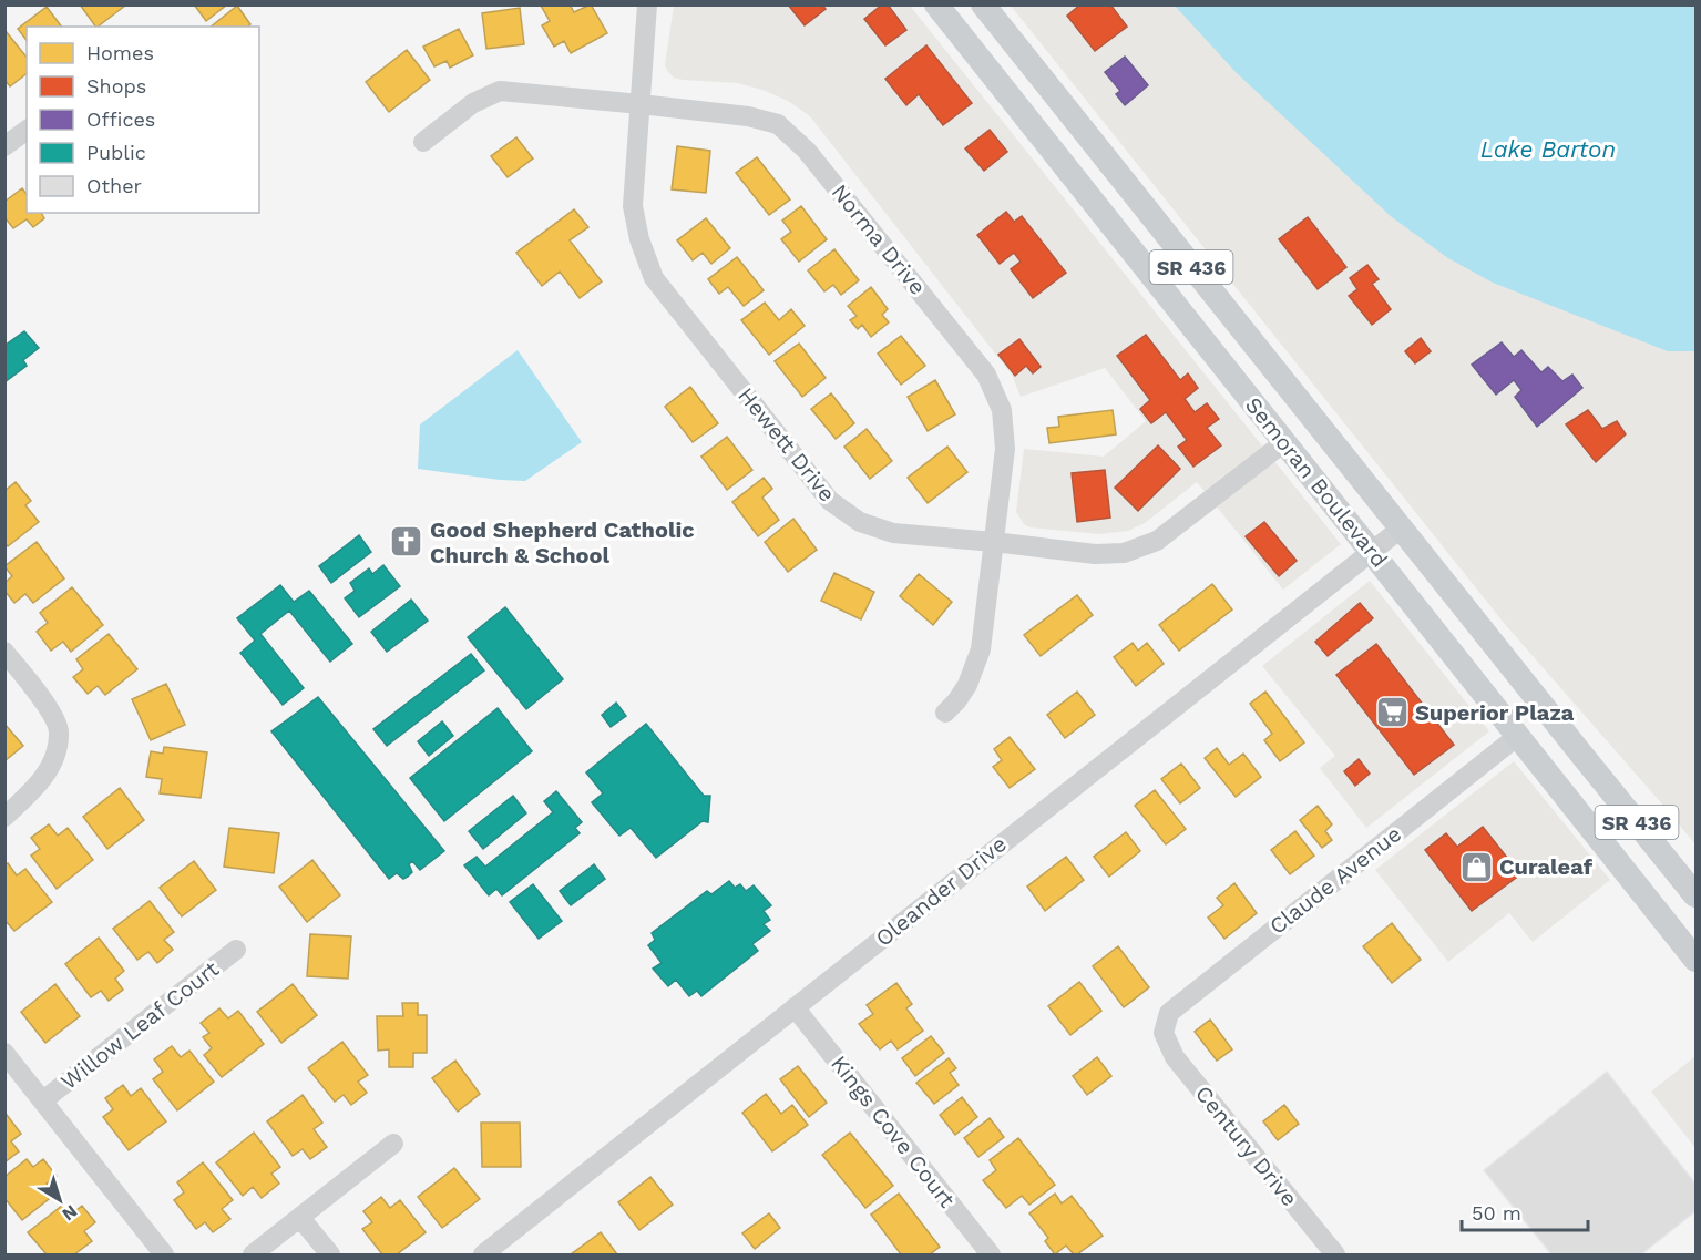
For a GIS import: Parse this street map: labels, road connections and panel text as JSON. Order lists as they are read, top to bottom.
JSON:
{
  "streets": {
    "main road": ["SR 436", "Semoran Boulevard"],
    "street": [
      "Norma Drive",
      "Hewett Drive",
      "Claude Avenue",
      "Oleander Drive",
      "Willow Leaf Court",
      "Kings Cove Court",
      "Century Drive"
    ]
  },
  "crossings": [
    ["Norma Drive", "Hewett Drive"],
    ["Hewett Drive", "Semoran Boulevard"],
    ["Semoran Boulevard", "Claude Avenue"],
    ["Semoran Boulevard", "Oleander Drive"],
    ["Claude Avenue", "Century Drive"],
    ["Oleander Drive", "Kings Cove Court"]
  ],
  "water": ["Lake Barton"],
  "places": {
    "church": ["Good Shepherd Catholic Church & School"],
    "supermarket": ["Superior Plaza"],
    "shop": ["Curaleaf"]
  },
  "legend": [
    "Homes",
    "Shops",
    "Offices",
    "Public",
    "Other"
  ],
  "scale_bar": "50 m",
  "north": "bottom right"
}
